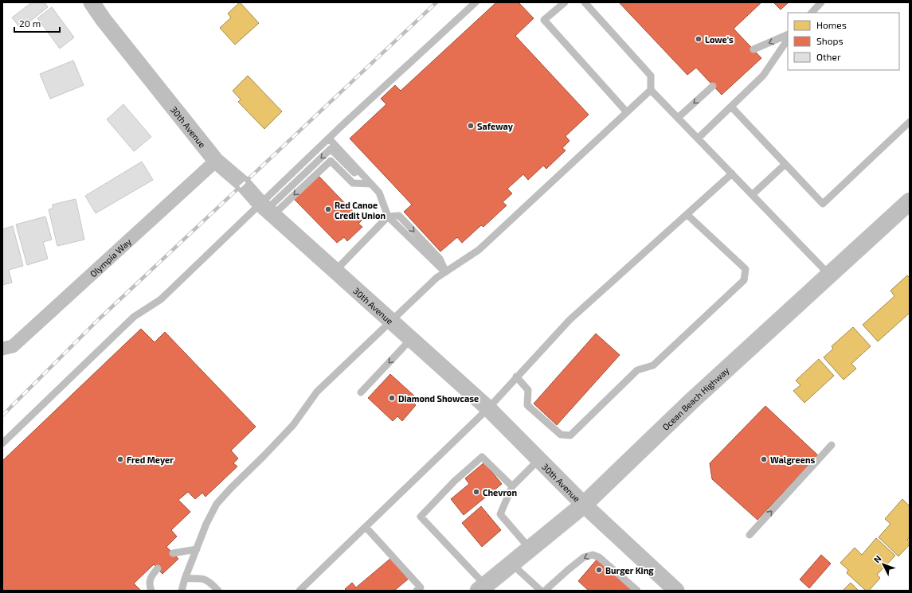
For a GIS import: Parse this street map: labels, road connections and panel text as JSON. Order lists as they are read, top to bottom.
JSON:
{
  "streets": {
    "main road": ["Ocean Beach Highway"],
    "street": ["30th Avenue", "Olympia Way"]
  },
  "crossings": [
    ["30th Avenue", "Olympia Way"],
    ["30th Avenue", "Ocean Beach Highway"]
  ],
  "places": [
    "Lowe's",
    "Safeway",
    "Red Canoe Credit Union",
    "Diamond Showcase",
    "Fred Meyer",
    "Walgreens",
    "Chevron",
    "Burger King"
  ],
  "legend": ["Homes", "Shops", "Other"],
  "scale_bar": "20 m",
  "north": "top left"
}
